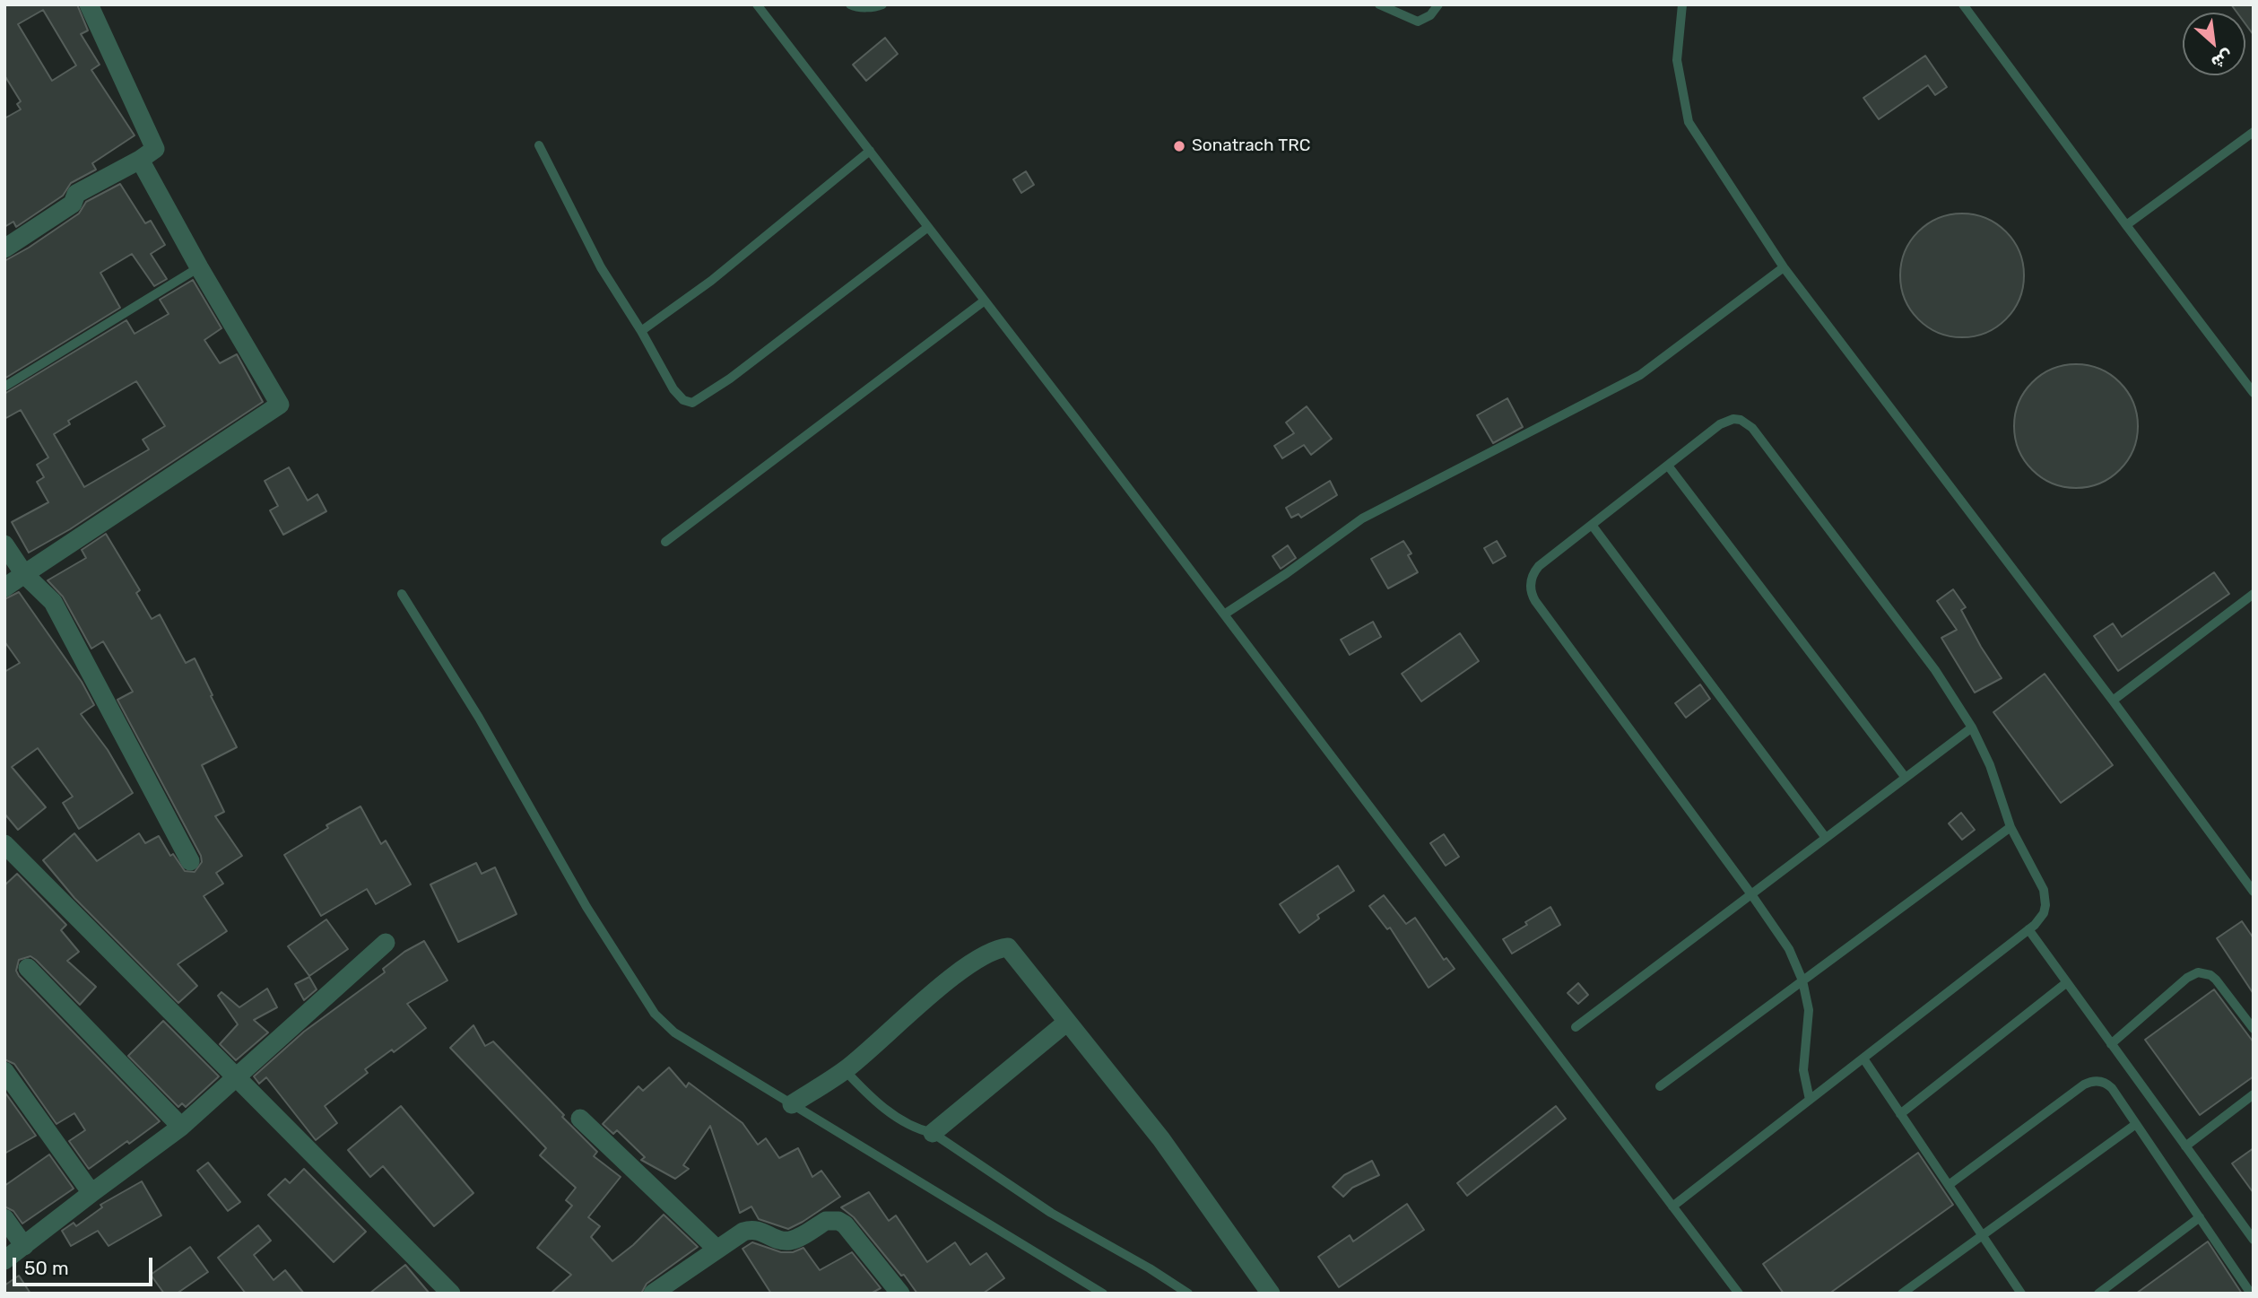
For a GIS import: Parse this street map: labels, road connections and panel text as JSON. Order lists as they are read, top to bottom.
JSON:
{
  "places": ["Sonatrach TRC"],
  "scale_bar": "50 m",
  "north": "bottom right"
}
